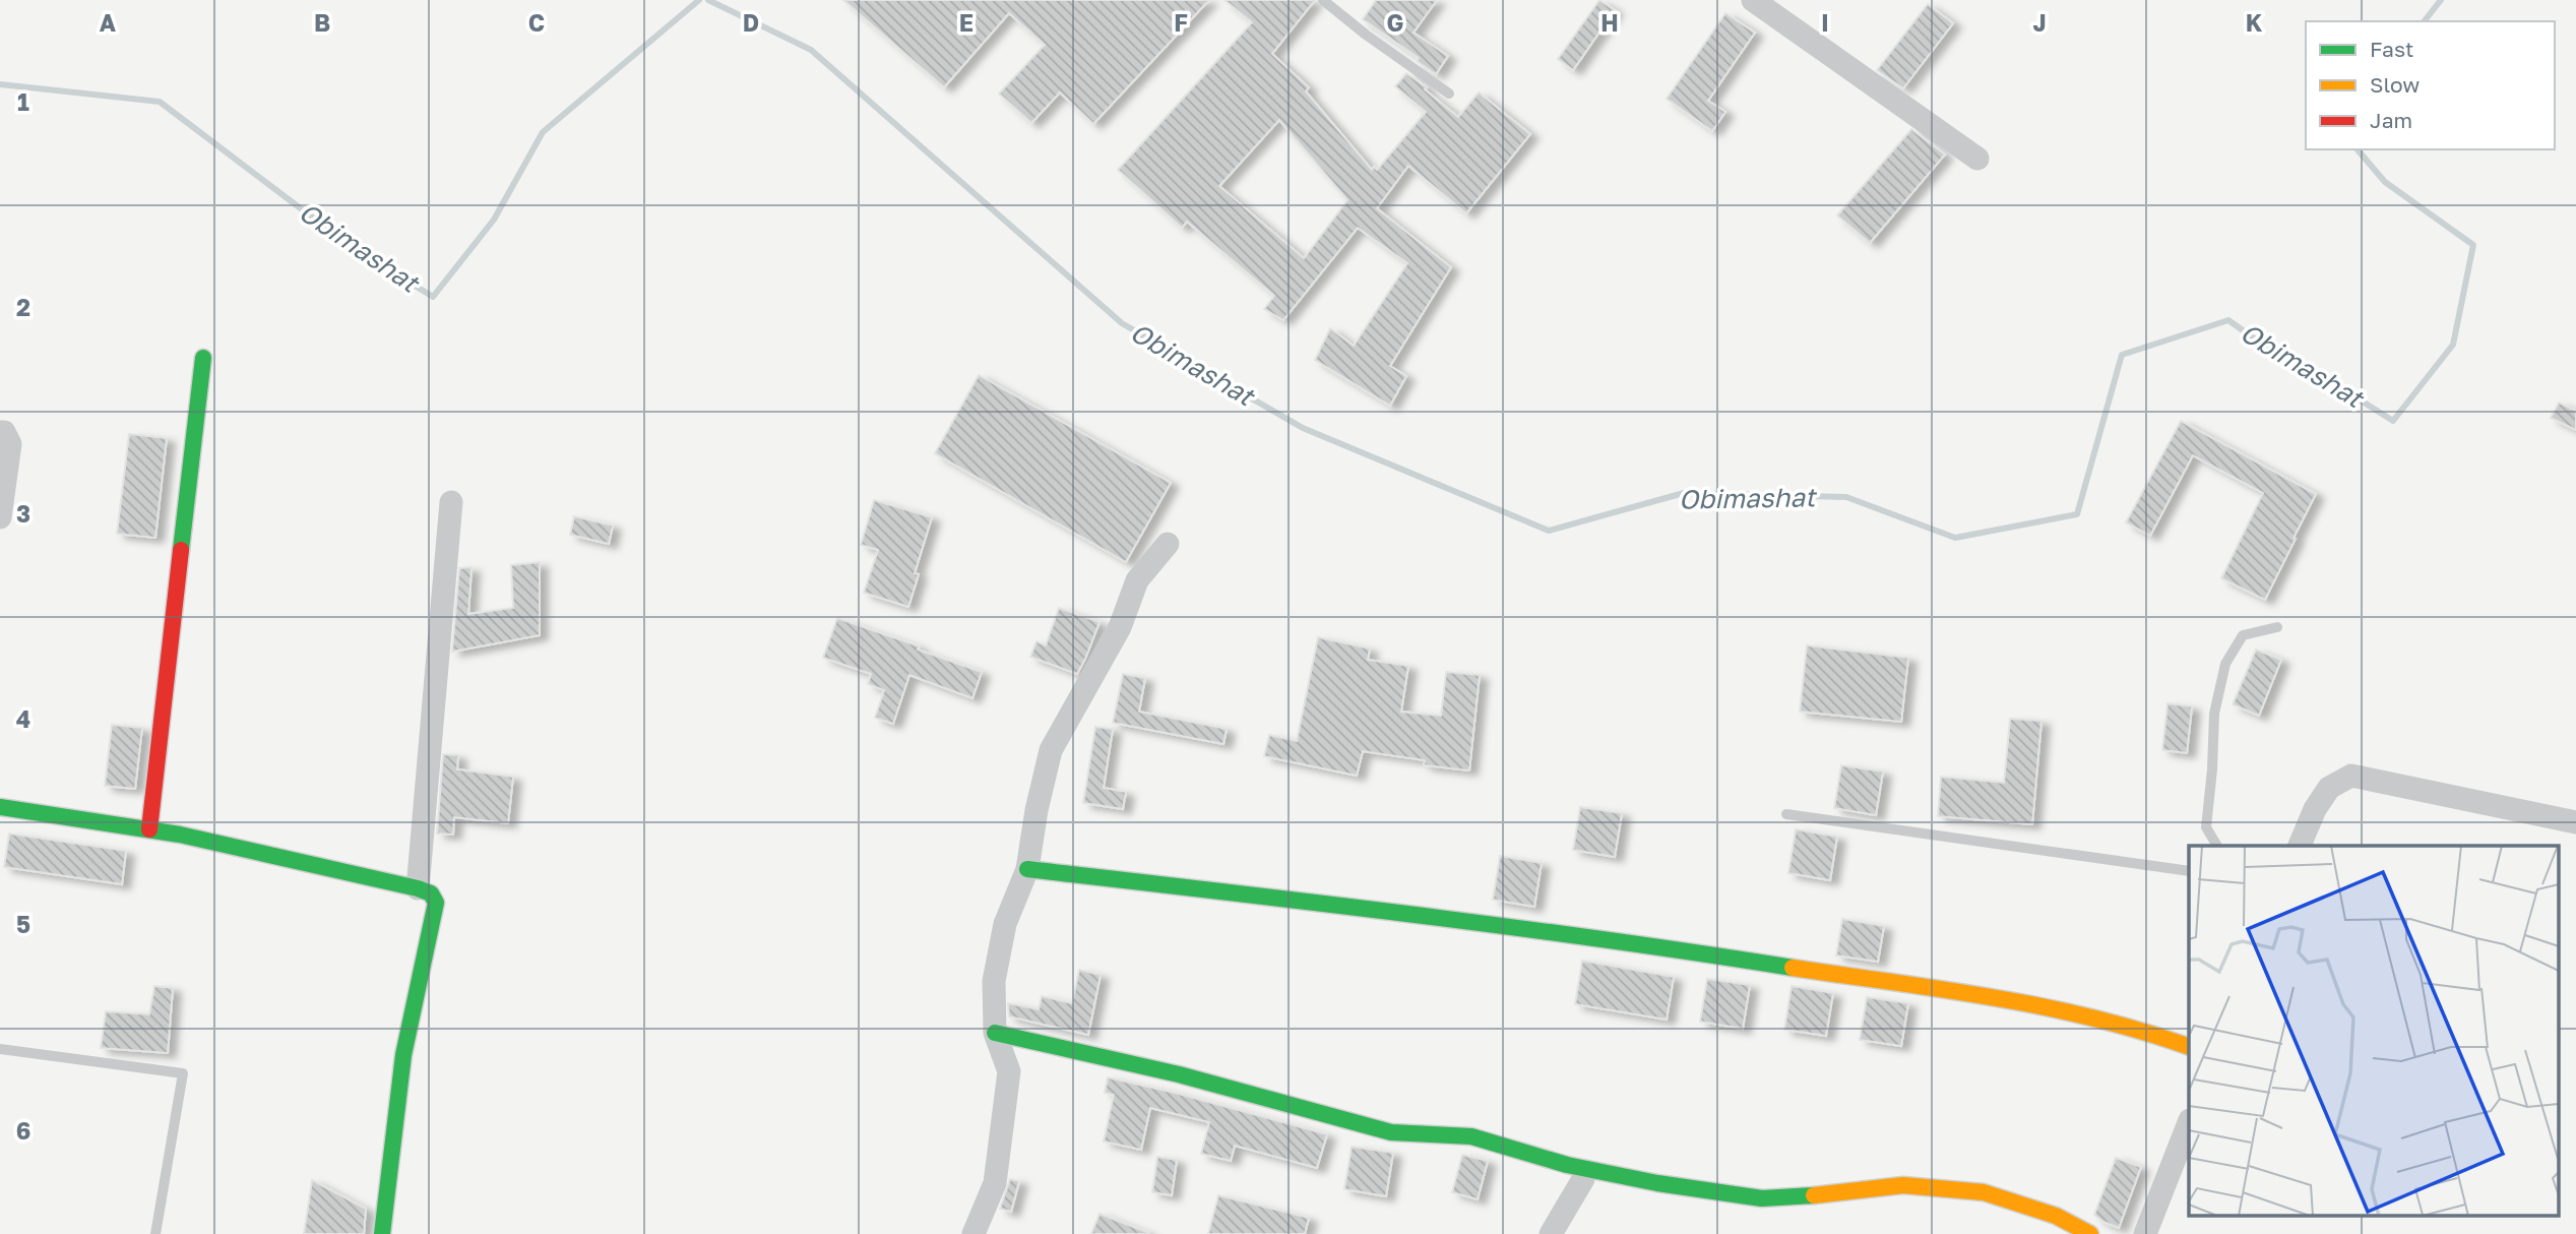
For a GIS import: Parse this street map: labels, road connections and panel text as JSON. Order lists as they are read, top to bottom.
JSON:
{
  "water": ["Obimashat"],
  "legend": ["Fast", "Slow", "Jam"],
  "grid": {
    "columns": [
      "A",
      "B",
      "C",
      "D",
      "E",
      "F",
      "G",
      "H",
      "I",
      "J",
      "K"
    ],
    "rows": [
      "1",
      "2",
      "3",
      "4",
      "5",
      "6"
    ]
  }
}
